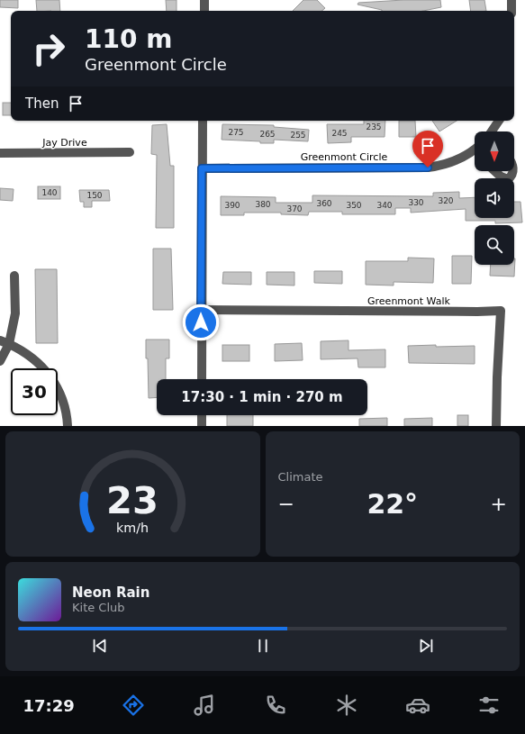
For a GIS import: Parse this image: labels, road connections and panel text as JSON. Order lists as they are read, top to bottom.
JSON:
{
  "streets": {
    "street": ["Jay Drive", "Greenmont Circle", "Greenmont Walk"]
  },
  "house_numbers": [
    "235",
    "275",
    "245",
    "265",
    "255",
    "140",
    "150",
    "320",
    "330",
    "360",
    "380",
    "390",
    "350",
    "340",
    "370"
  ],
  "north": "bottom",
  "page": {
    "turn": ["110 m", "Greenmont Circle"],
    "then": "Then",
    "limit": "30",
    "trip": "17:30 · 1 min · 270 m",
    "tile": "Climate",
    "heat": ["−", "22°", "+"],
    "song": ["Neon Rain", "Kite Club"],
    "tabs": "17:29",
    "gauge": ["23", "km/h"]
  }
}
